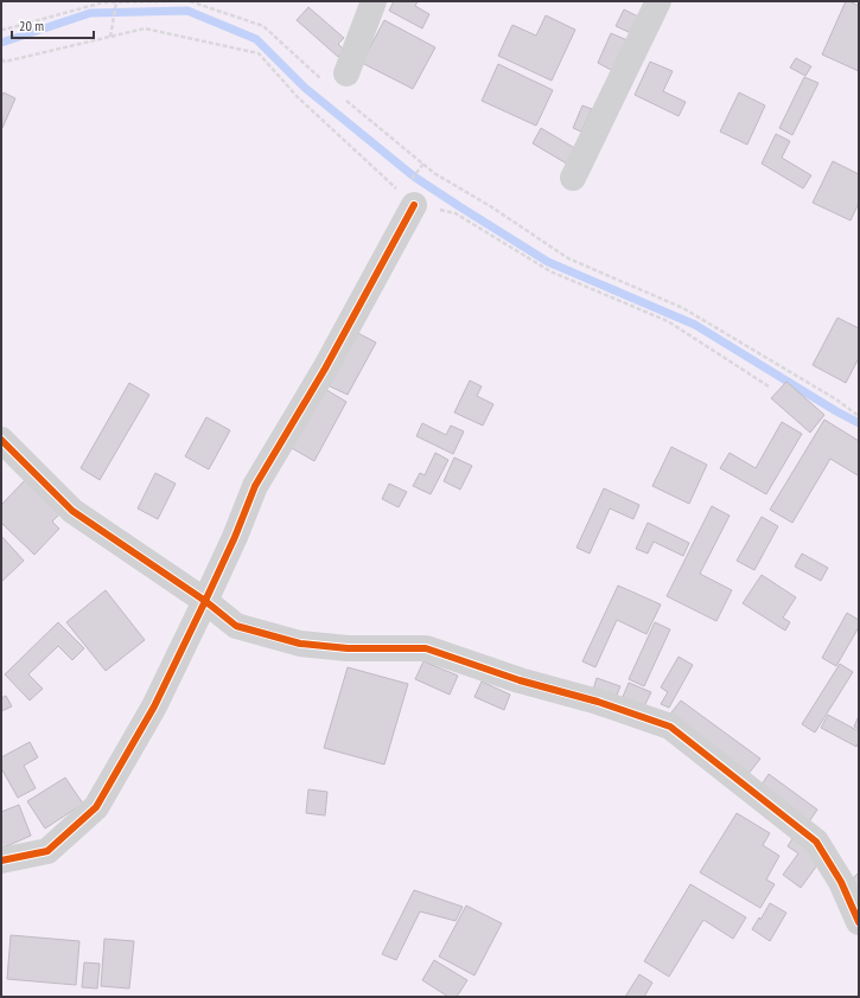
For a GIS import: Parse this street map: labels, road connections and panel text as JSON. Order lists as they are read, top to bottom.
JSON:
{
  "scale_bar": "20 m"
}
